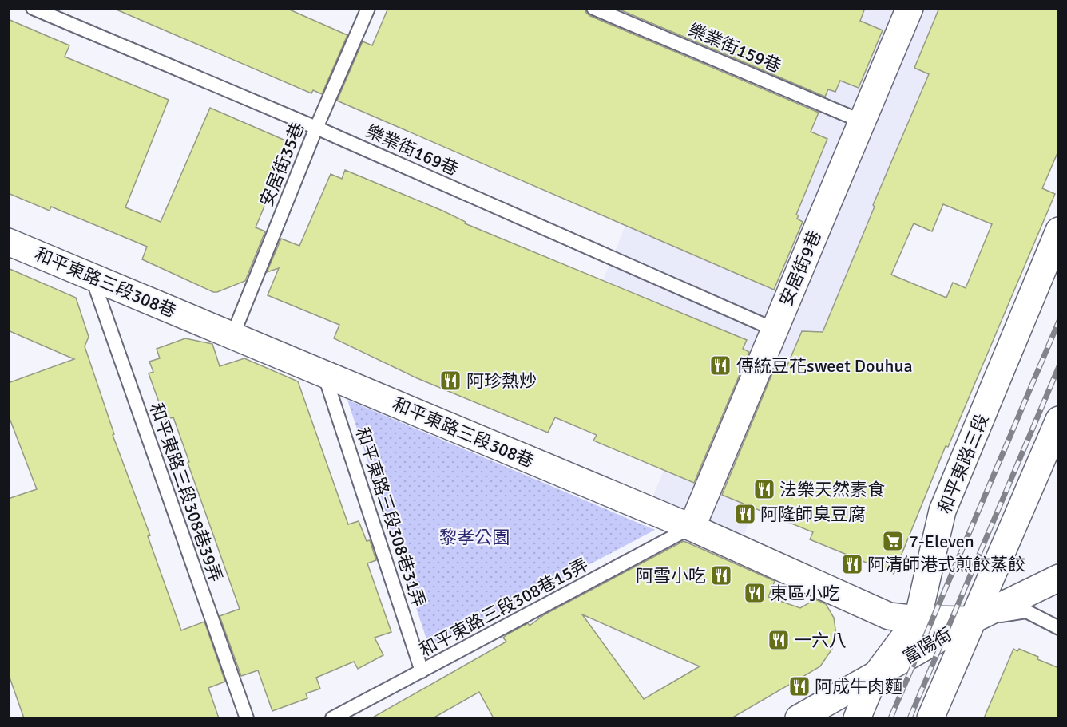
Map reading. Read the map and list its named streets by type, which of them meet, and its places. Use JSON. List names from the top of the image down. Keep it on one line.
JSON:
{"streets":{"street":["安居街9巷","和平東路三段308巷","和平東路三段","富陽街"],"lane":["樂業街159巷","樂業街169巷","安居街35巷","和平東路三段308巷39弄","和平東路三段308巷31弄","和平東路三段308巷15弄"]},"crossings":[["樂業街159巷","安居街9巷"],["樂業街169巷","安居街35巷"],["樂業街169巷","安居街9巷"],["安居街35巷","和平東路三段308巷"],["安居街9巷","和平東路三段308巷"],["安居街9巷","和平東路三段308巷15弄"],["和平東路三段308巷","和平東路三段"],["和平東路三段308巷","和平東路三段308巷39弄"],["和平東路三段308巷","和平東路三段308巷31弄"],["和平東路三段308巷","和平東路三段308巷15弄"],["和平東路三段308巷","富陽街"],["和平東路三段","富陽街"],["和平東路三段308巷31弄","和平東路三段308巷15弄"]],"parks":["黎孝公園"],"places":{"restaurant":["傳統豆花sweet Douhua","阿珍熱炒","法樂天然素食","阿隆師臭豆腐","阿清師港式煎餃蒸餃","阿雪小吃","東區小吃","一六八","阿成牛肉麵"],"supermarket":["7-Eleven"]}}
